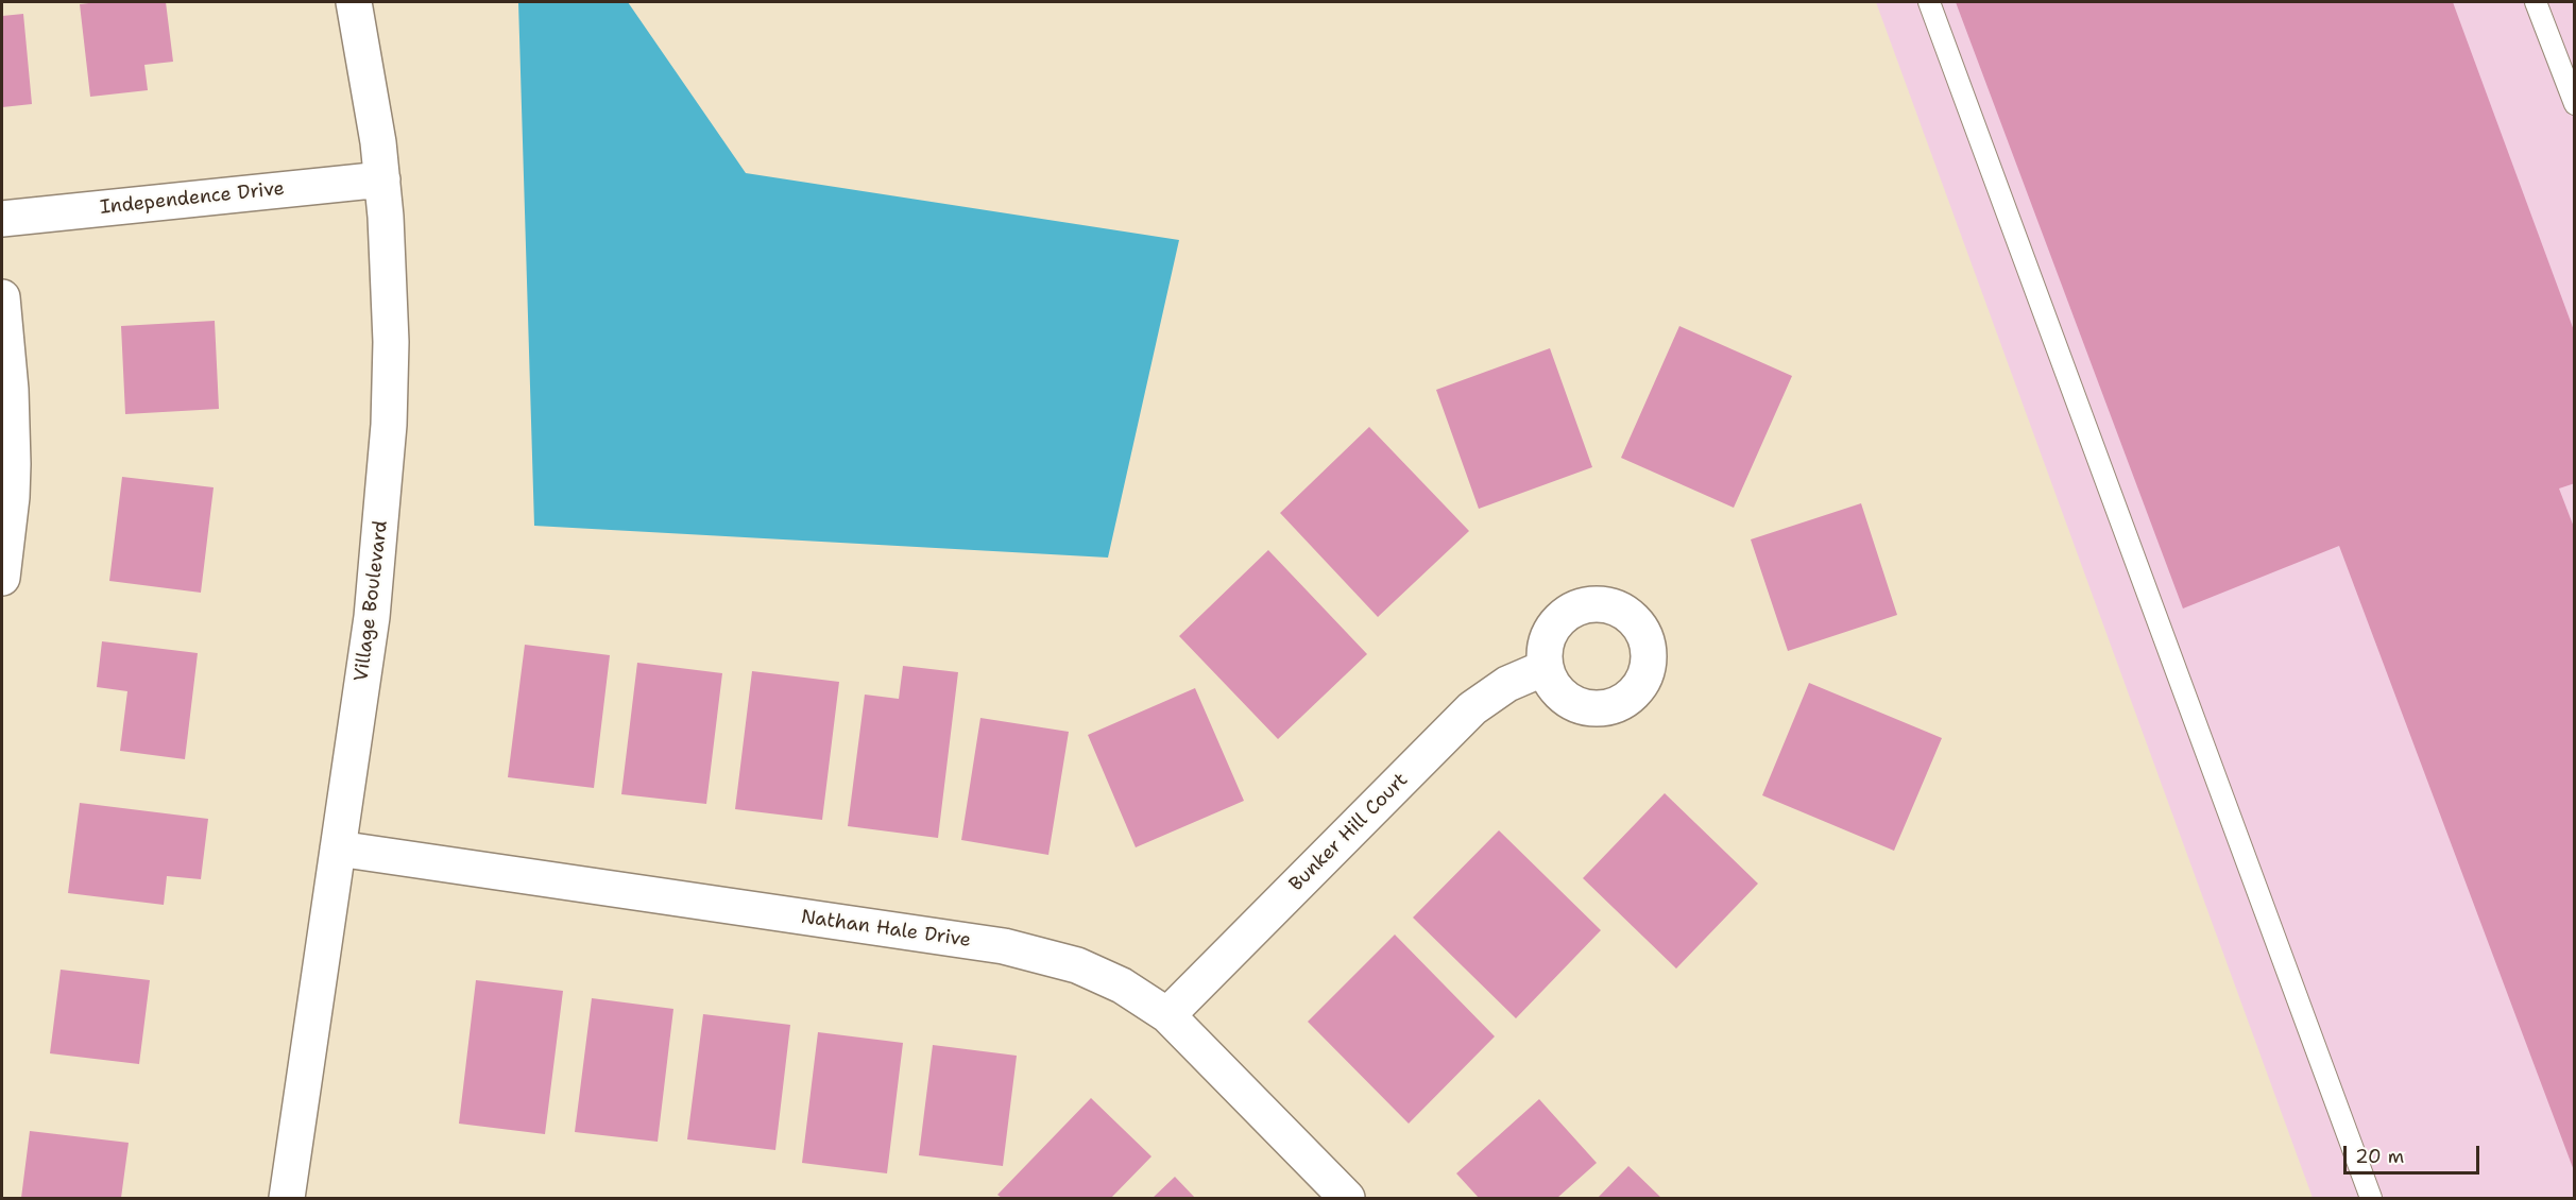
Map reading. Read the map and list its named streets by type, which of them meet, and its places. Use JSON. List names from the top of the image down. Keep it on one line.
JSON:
{"streets":{"street":["Independence Drive","Village Boulevard","Bunker Hill Court","Nathan Hale Drive"]},"crossings":[["Independence Drive","Village Boulevard"],["Village Boulevard","Nathan Hale Drive"],["Bunker Hill Court","Nathan Hale Drive"]],"scale_bar":"20 m"}
